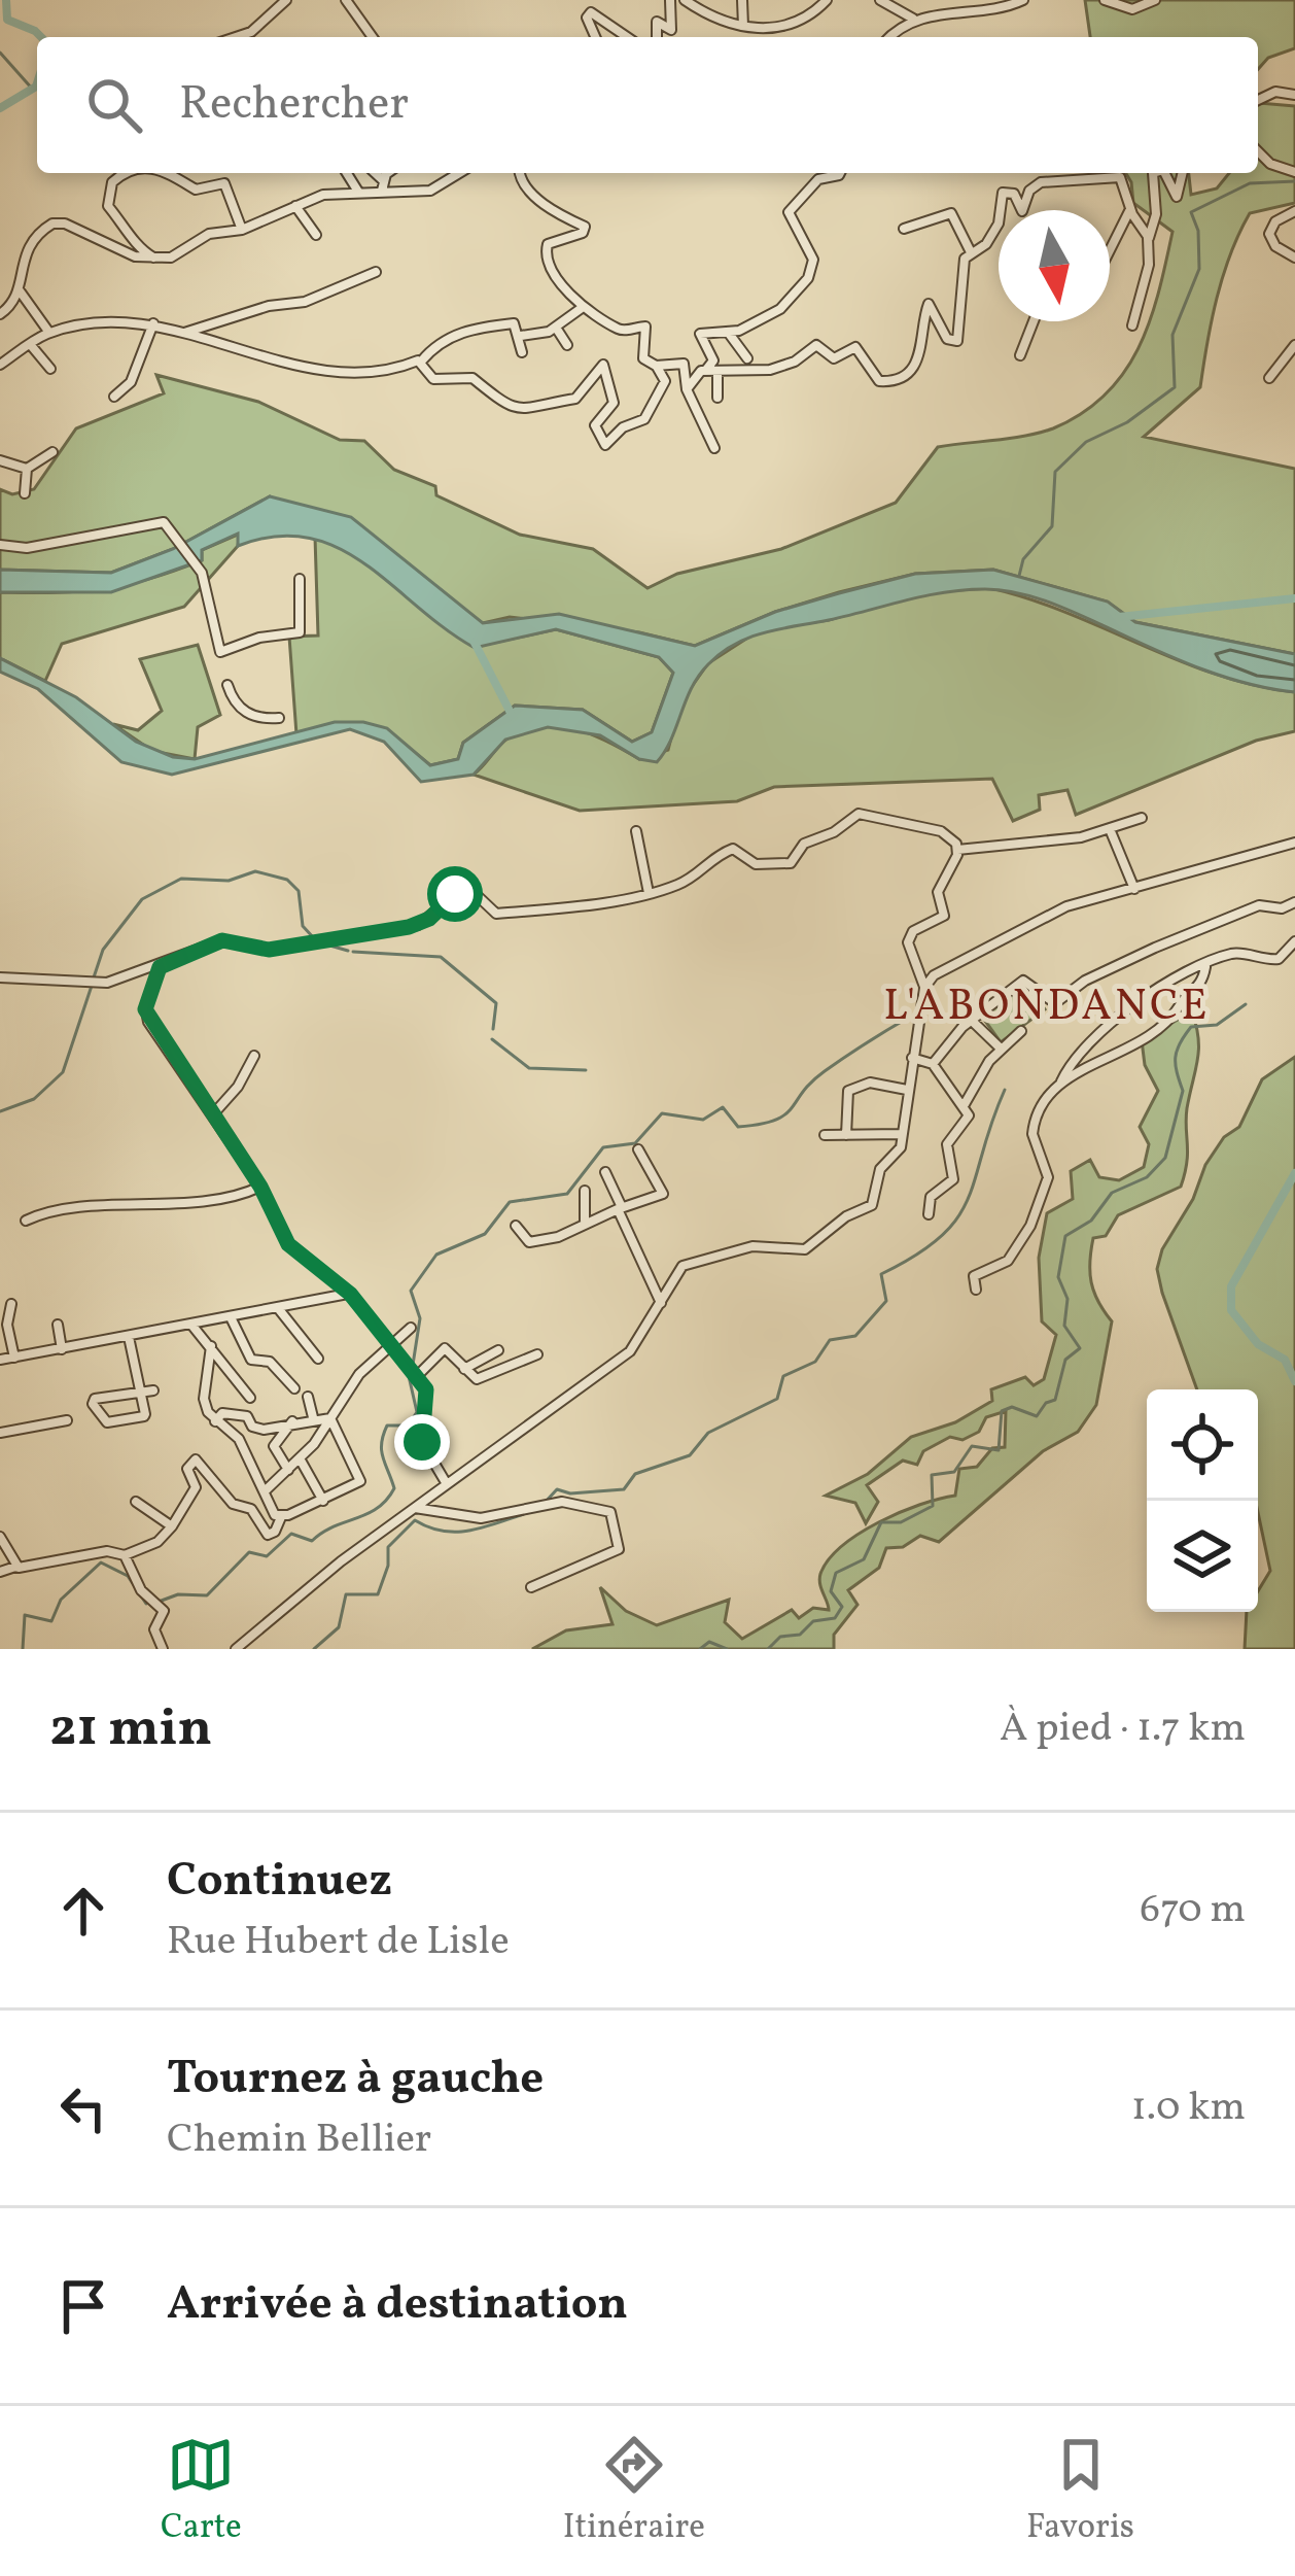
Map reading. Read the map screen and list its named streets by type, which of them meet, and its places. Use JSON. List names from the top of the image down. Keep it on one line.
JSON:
{"districts":["L'ABONDANCE"],"north":"bottom","page":{"search":"Rechercher","heading":["21 min","À pied · 1.7 km"],"list":[["Continuez","Rue Hubert de Lisle","670 m"],["Tournez à gauche","Chemin Bellier","1.0 km"],"Arrivée à destination"],"nav":["Carte","Itinéraire","Favoris"]}}
